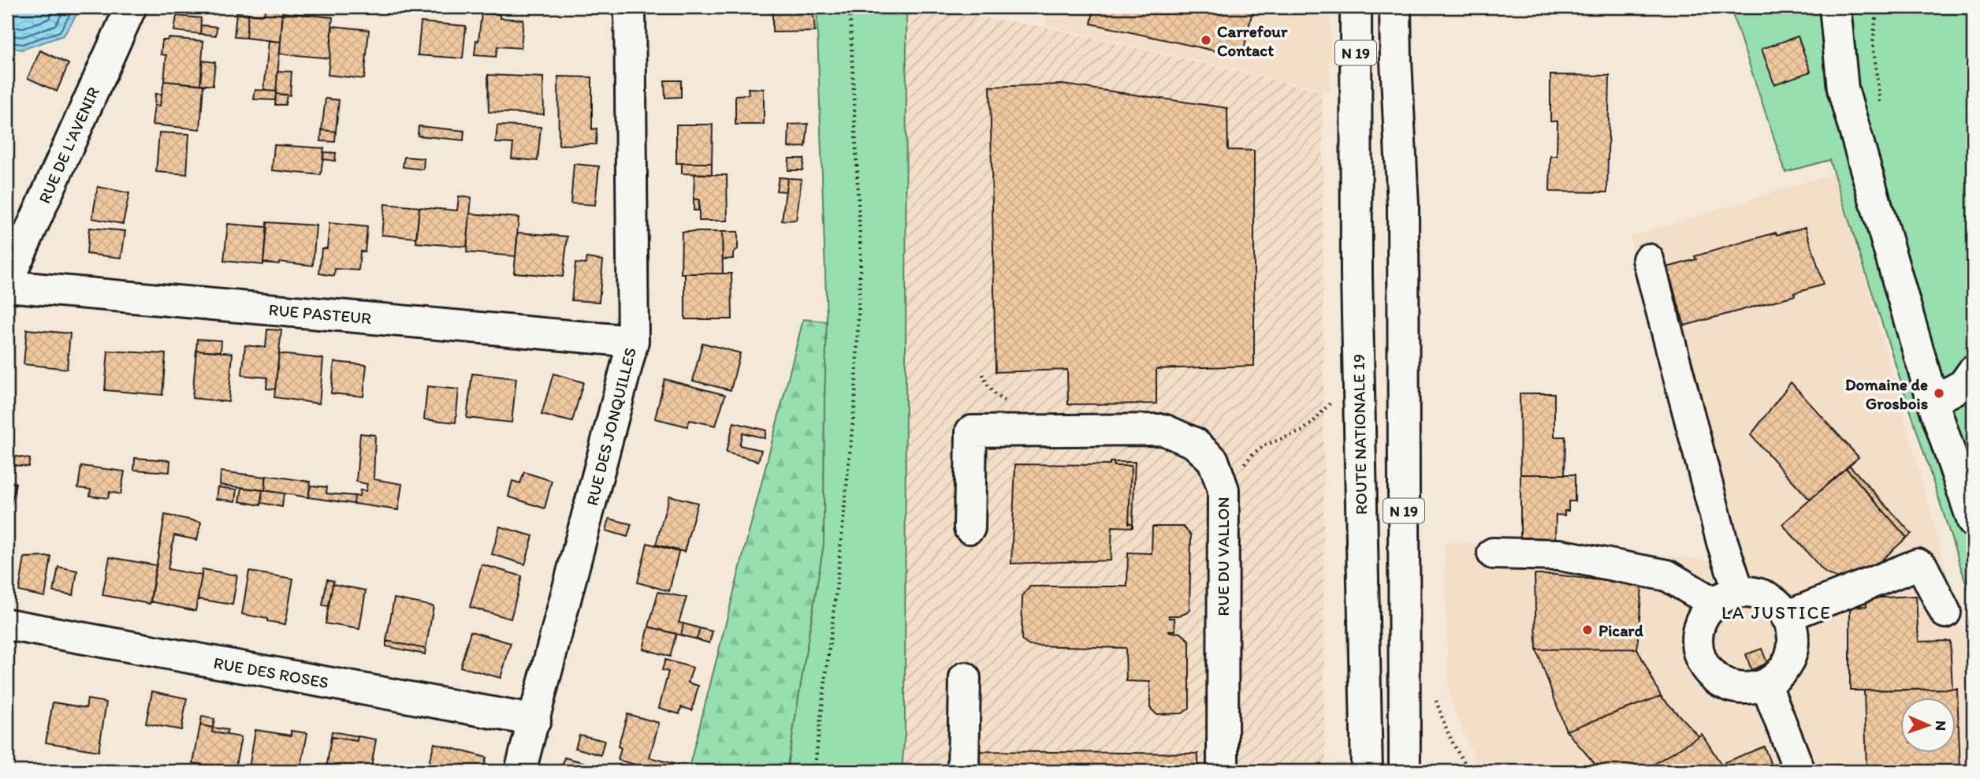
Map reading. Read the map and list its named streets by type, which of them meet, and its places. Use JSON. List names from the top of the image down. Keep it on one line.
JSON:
{"streets":{"street":["N 19","RUE DE L'AVENIR","RUE PASTEUR","RUE DES JONQUILLES","ROUTE NATIONALE 19","RUE DU VALLON","RUE DES ROSES"]},"crossings":[["RUE DE L'AVENIR","RUE PASTEUR"],["RUE PASTEUR","RUE DES JONQUILLES"],["RUE DES JONQUILLES","RUE DES ROSES"]],"districts":["LA JUSTICE"],"places":["Carrefour Contact","Domaine de Grosbois","Picard"],"north":"right"}
